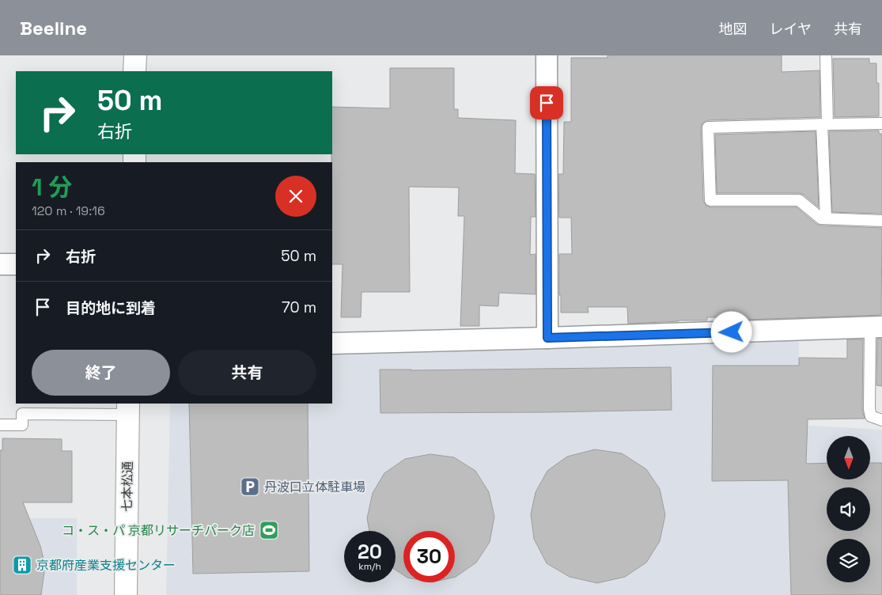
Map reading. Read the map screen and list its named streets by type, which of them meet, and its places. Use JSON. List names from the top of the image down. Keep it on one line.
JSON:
{"streets":{"street":["七本松通"]},"places":{"parking":["丹波口立体駐車場"],"sports":["コ・ス・パ 京都リサーチパーク店"],"building":["京都府産業支援センター"]},"north":"bottom","page":{"header":"Beeline","nav":["地図","レイヤ","共有"],"turn":["50 m","右折"],"heading":["1 分","120 m · 19:16"],"list":[{"name":"右折","value":"50 m"},{"name":"目的地に到着","value":"70 m"}],"buttons":["終了","共有"],"speed":"20 km/h","limit":"30"}}
